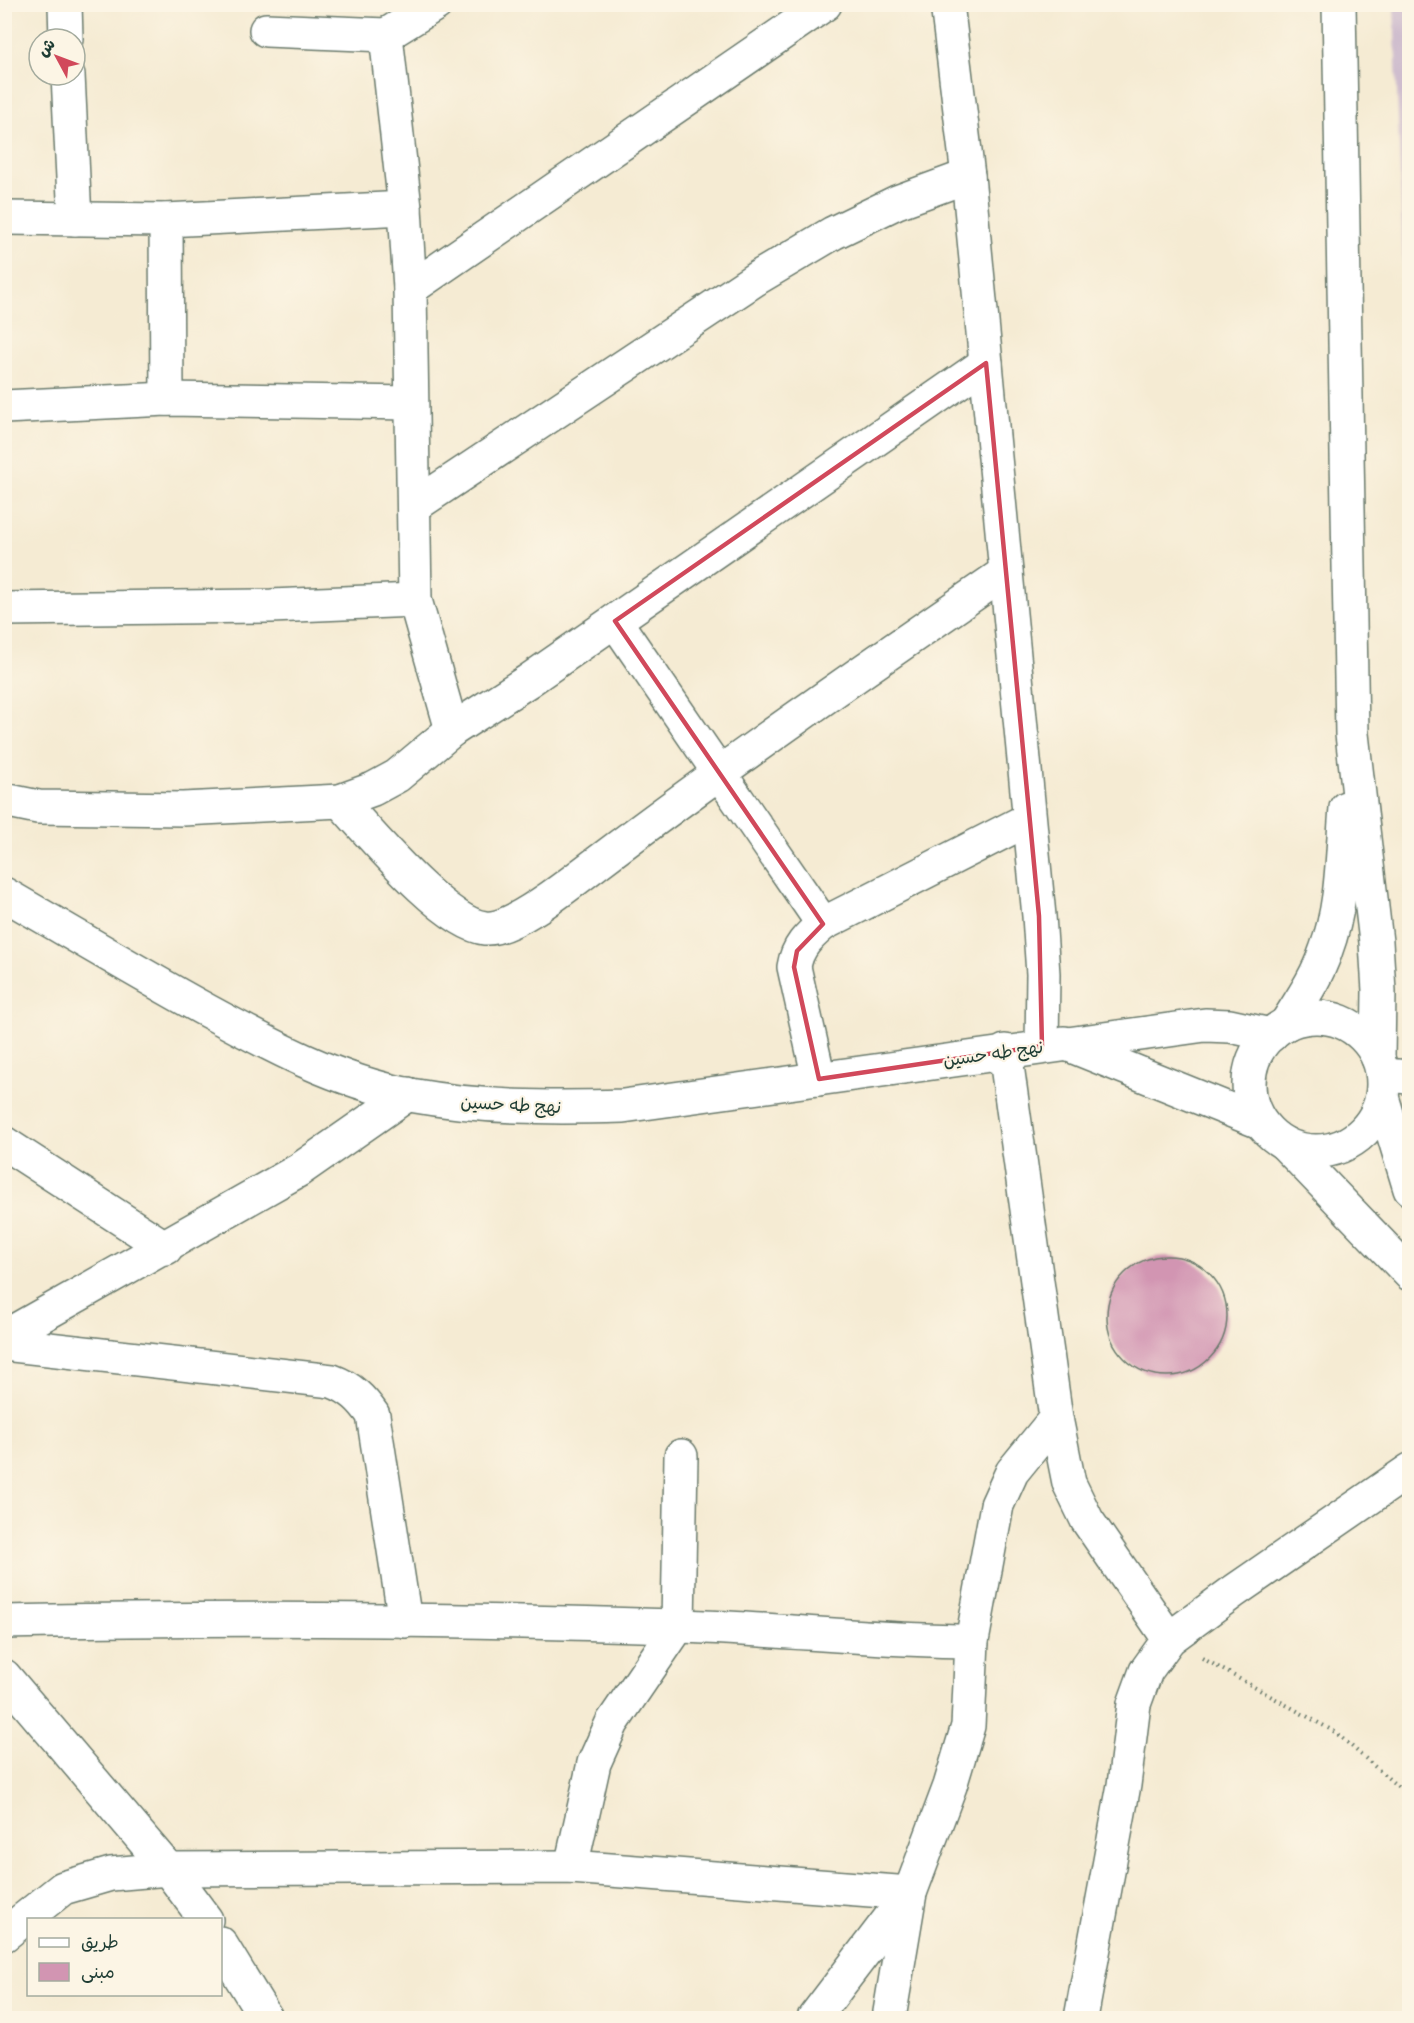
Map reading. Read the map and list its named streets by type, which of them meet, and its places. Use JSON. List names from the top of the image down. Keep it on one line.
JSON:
{"streets":{"street":["نهج طه حسين"]},"legend":["طريق","مبنى"],"north":"top left"}
